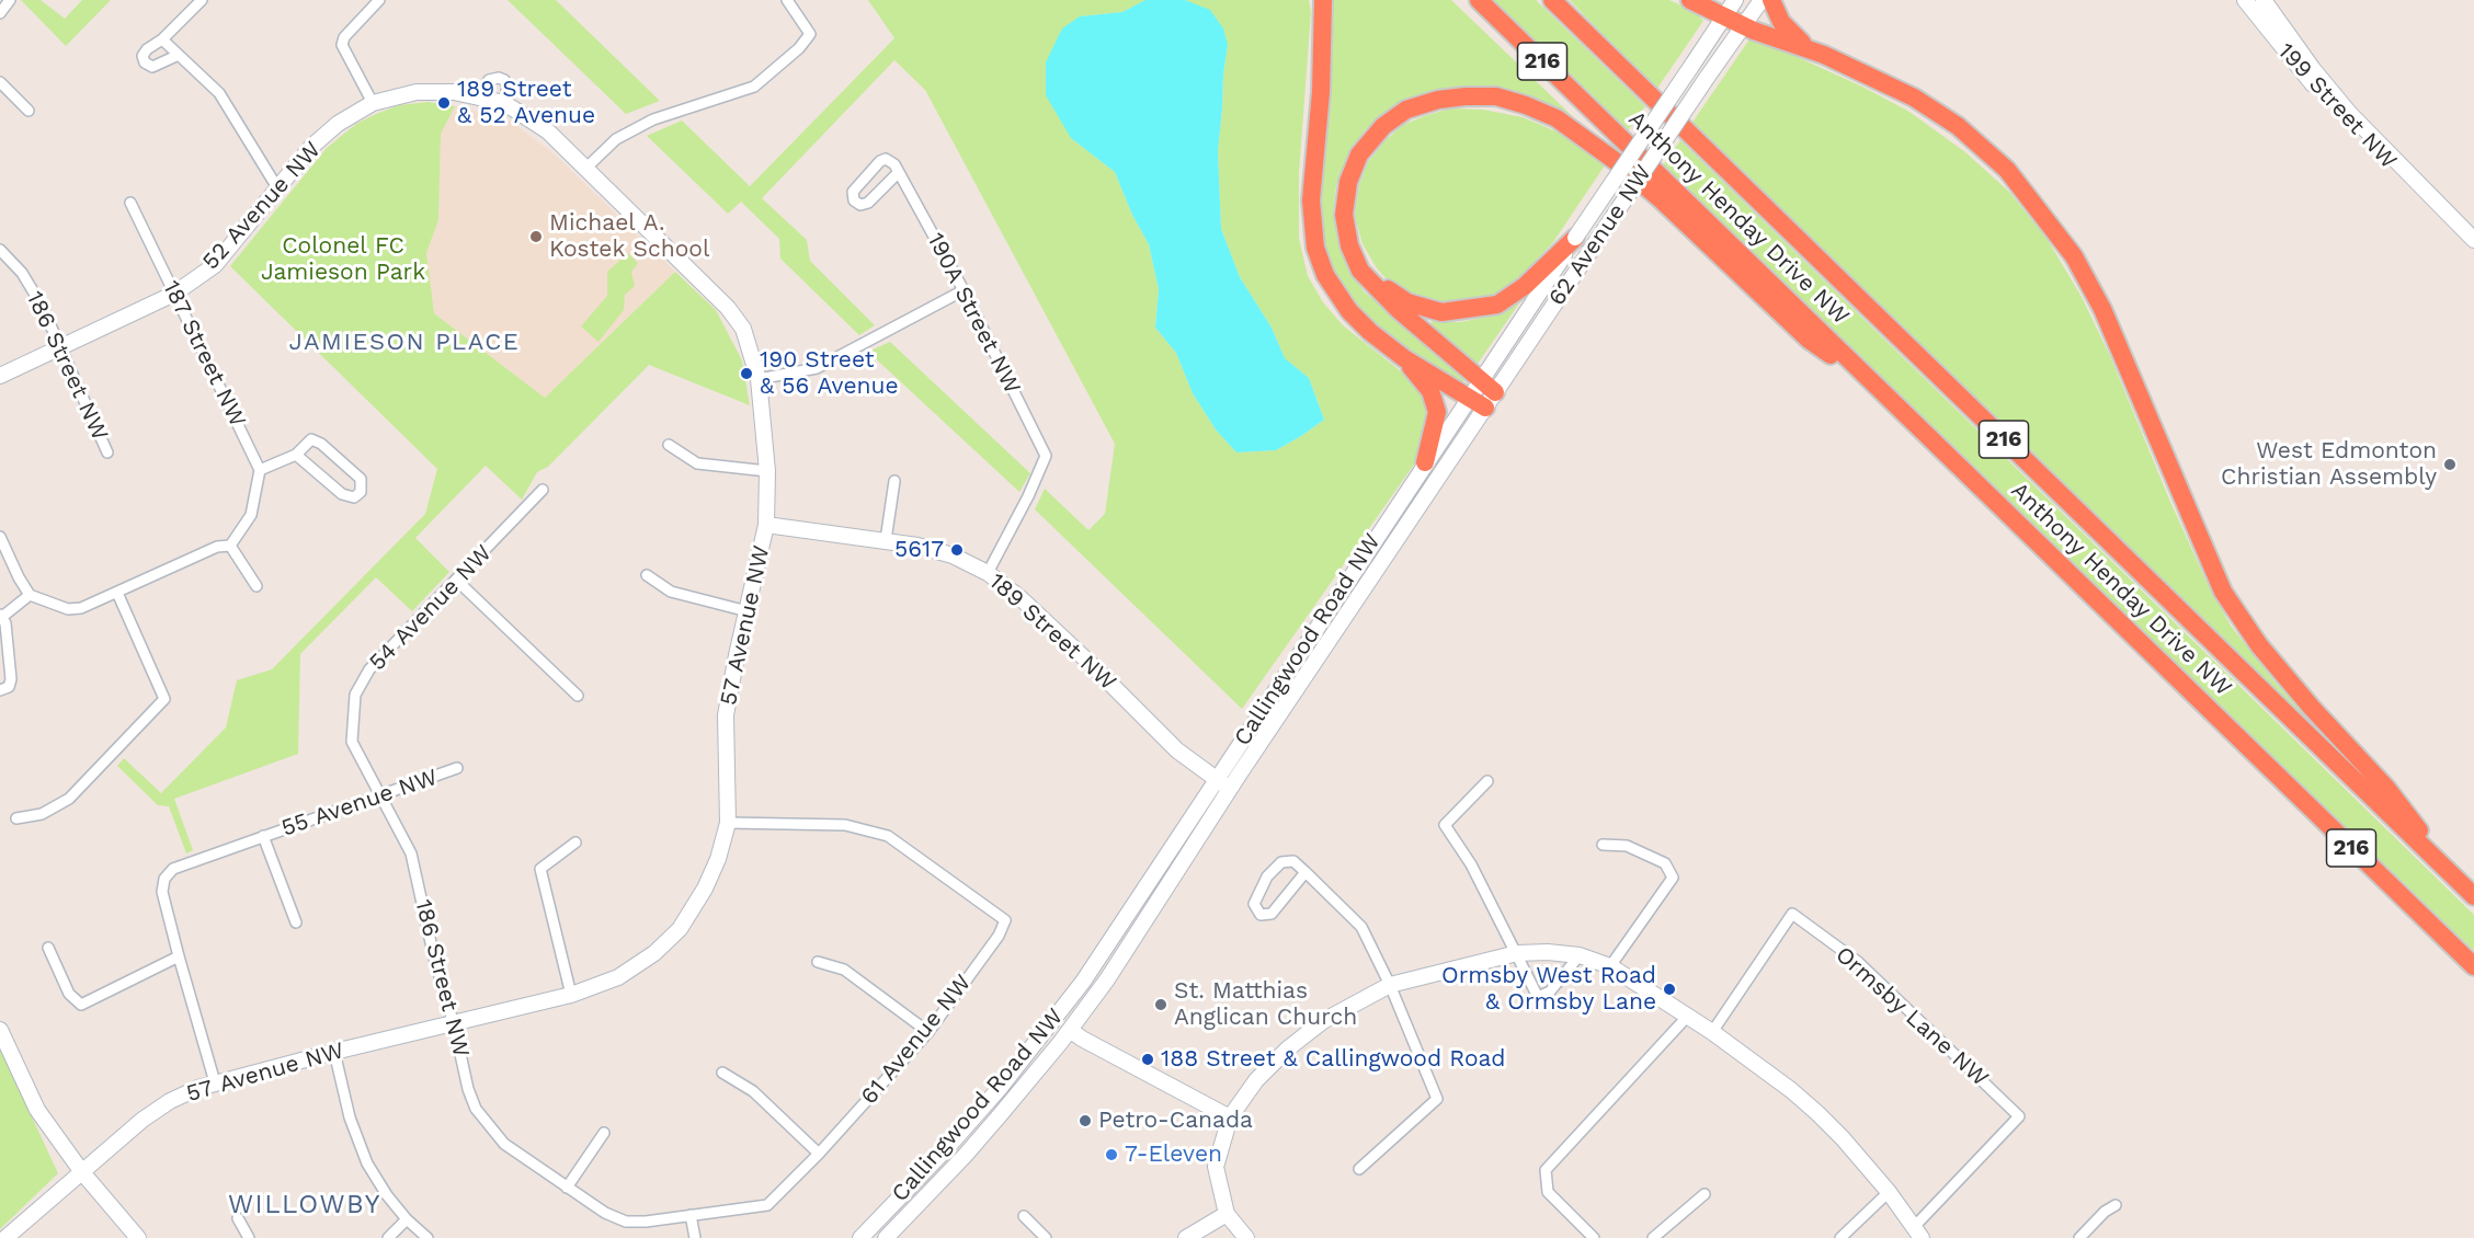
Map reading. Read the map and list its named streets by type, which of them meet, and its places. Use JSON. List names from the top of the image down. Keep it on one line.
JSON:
{"streets":{"highway":["216","Anthony Henday Drive NW"],"street":["199 Street NW","52 Avenue NW","62 Avenue NW","190A Street NW","187 Street NW","186 Street NW","54 Avenue NW","57 Avenue NW","189 Street NW","Callingwood Road NW","55 Avenue NW","Ormsby Lane NW","61 Avenue NW"]},"crossings":[["52 Avenue NW","187 Street NW"],["52 Avenue NW","186 Street NW"],["52 Avenue NW","57 Avenue NW"],["62 Avenue NW","Callingwood Road NW"],["190A Street NW","189 Street NW"],["186 Street NW","54 Avenue NW"],["186 Street NW","57 Avenue NW"],["186 Street NW","55 Avenue NW"],["186 Street NW","61 Avenue NW"],["57 Avenue NW","189 Street NW"],["57 Avenue NW","61 Avenue NW"],["189 Street NW","Callingwood Road NW"]],"districts":["JAMIESON PLACE","WILLOWBY"],"parks":["Colonel FC Jamieson Park"],"places":["189 Street & 52 Avenue","Michael A. Kostek School","190 Street & 56 Avenue","West Edmonton Christian Assembly","5617","Ormsby West Road & Ormsby Lane","St. Matthias Anglican Church","188 Street & Callingwood Road","Petro-Canada","7-Eleven"]}
